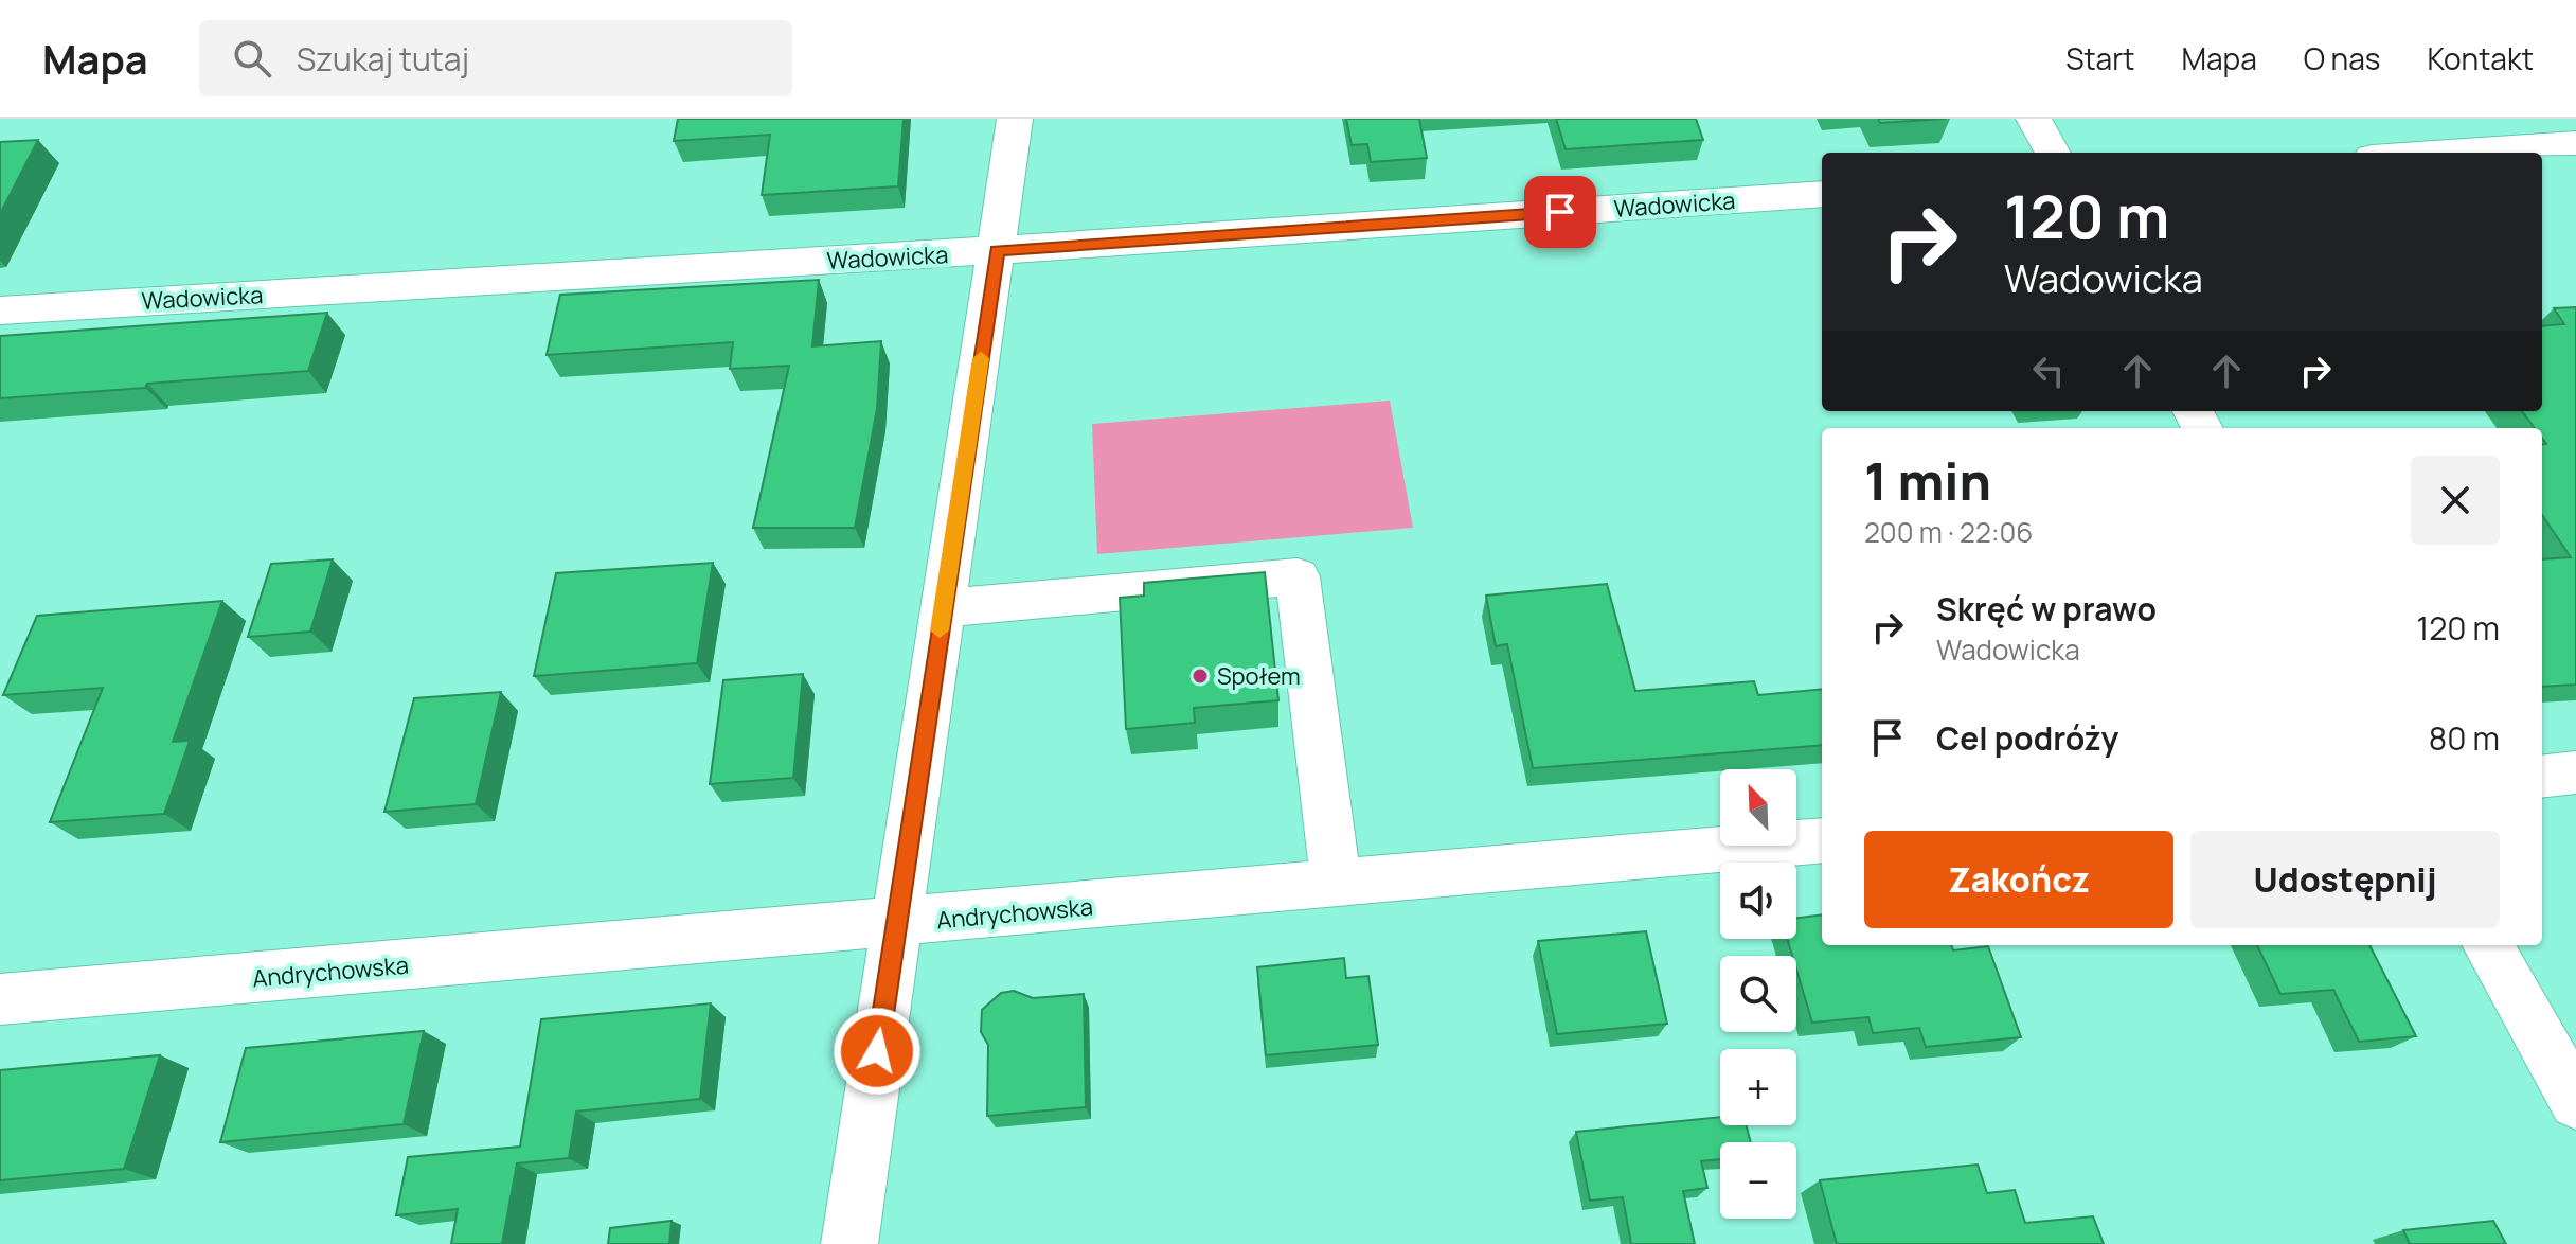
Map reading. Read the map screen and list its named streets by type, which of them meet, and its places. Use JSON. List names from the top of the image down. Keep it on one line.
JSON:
{"streets":{"street":["Wadowicka","Andrychowska"]},"places":["Społem"],"north":"top left","page":{"header":"Mapa","search":"Szukaj tutaj","nav":["Start","Mapa","O nas","Kontakt"],"turn":["120 m","Wadowicka"],"heading":["1 min","200 m · 22:06"],"list":[{"name":"Skręć w prawo","note":"Wadowicka","value":"120 m"},{"name":"Cel podróży","value":"80 m"}],"map_buttons":["+","−"],"buttons":["Zakończ","Udostępnij"]}}
